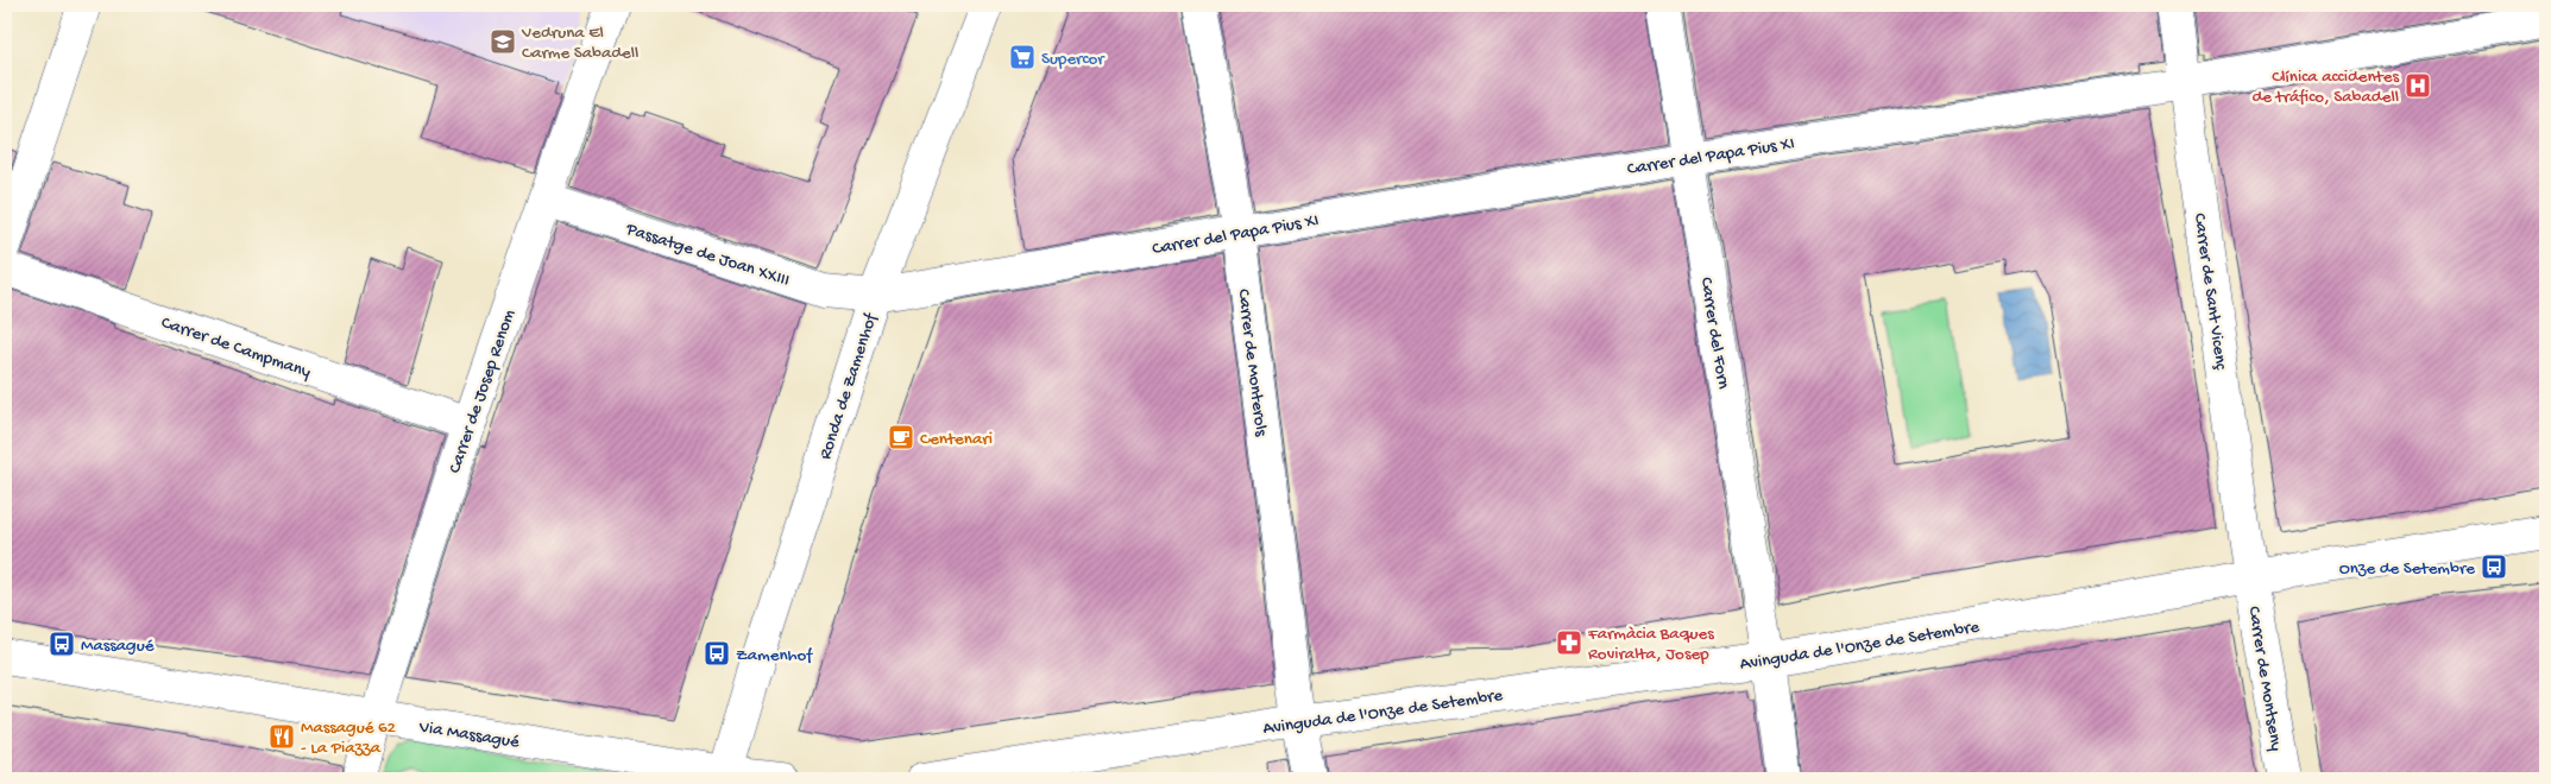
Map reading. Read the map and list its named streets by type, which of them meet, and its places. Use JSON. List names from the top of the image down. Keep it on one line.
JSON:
{"streets":{"street":["Carrer del Papa Pius XI","Passatge de Joan XXIII","Carrer de Sant Vicenç","Carrer del Forn","Carrer de Campmany","Carrer de Monterols","Ronda de Zamenhof","Carrer de Josep Renom","Avinguda de l'Onze de Setembre","Carrer de Montseny","Via Massagué"]},"crossings":[["Carrer del Papa Pius XI","Passatge de Joan XXIII"],["Carrer del Papa Pius XI","Carrer de Sant Vicenç"],["Carrer del Papa Pius XI","Carrer del Forn"],["Carrer del Papa Pius XI","Carrer de Monterols"],["Carrer del Papa Pius XI","Ronda de Zamenhof"],["Passatge de Joan XXIII","Ronda de Zamenhof"],["Passatge de Joan XXIII","Carrer de Josep Renom"],["Carrer de Sant Vicenç","Avinguda de l'Onze de Setembre"],["Carrer de Sant Vicenç","Carrer de Montseny"],["Carrer del Forn","Avinguda de l'Onze de Setembre"],["Carrer de Campmany","Carrer de Josep Renom"],["Carrer de Monterols","Avinguda de l'Onze de Setembre"],["Ronda de Zamenhof","Via Massagué"],["Carrer de Josep Renom","Via Massagué"],["Avinguda de l'Onze de Setembre","Carrer de Montseny"]],"places":{"school or university":["Vedruna El Carme Sabadell"],"supermarket":["Supercor"],"hospital":["Clínica accidentes de tráfico, Sabadell"],"cafe":["Centenari"],"bus stop":["Onze de Setembre","Massagué","Zamenhof"],"pharmacy":["Farmàcia Baques Roviralta, Josep"],"restaurant":["Massagué 62 - La Piazza"]}}
